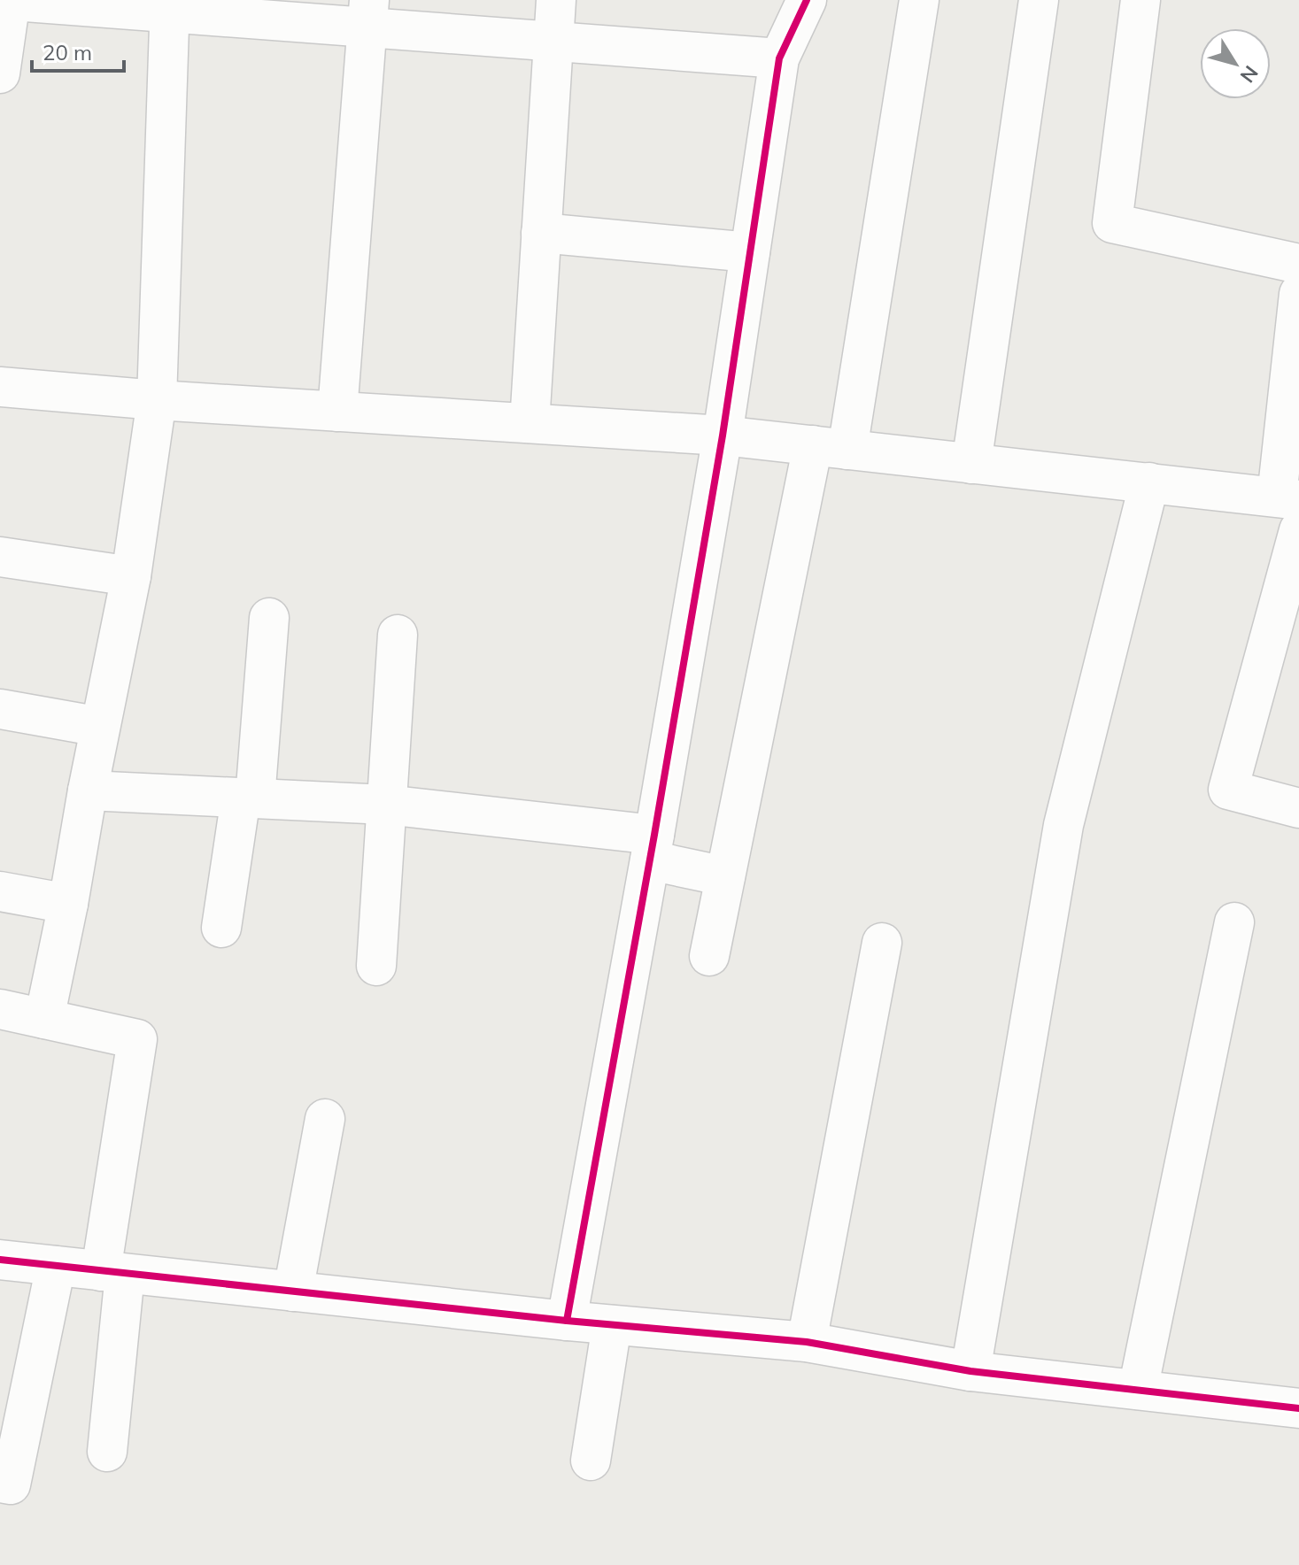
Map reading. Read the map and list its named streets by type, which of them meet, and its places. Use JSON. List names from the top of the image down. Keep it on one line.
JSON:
{"scale_bar":"20 m","north":"bottom right"}
